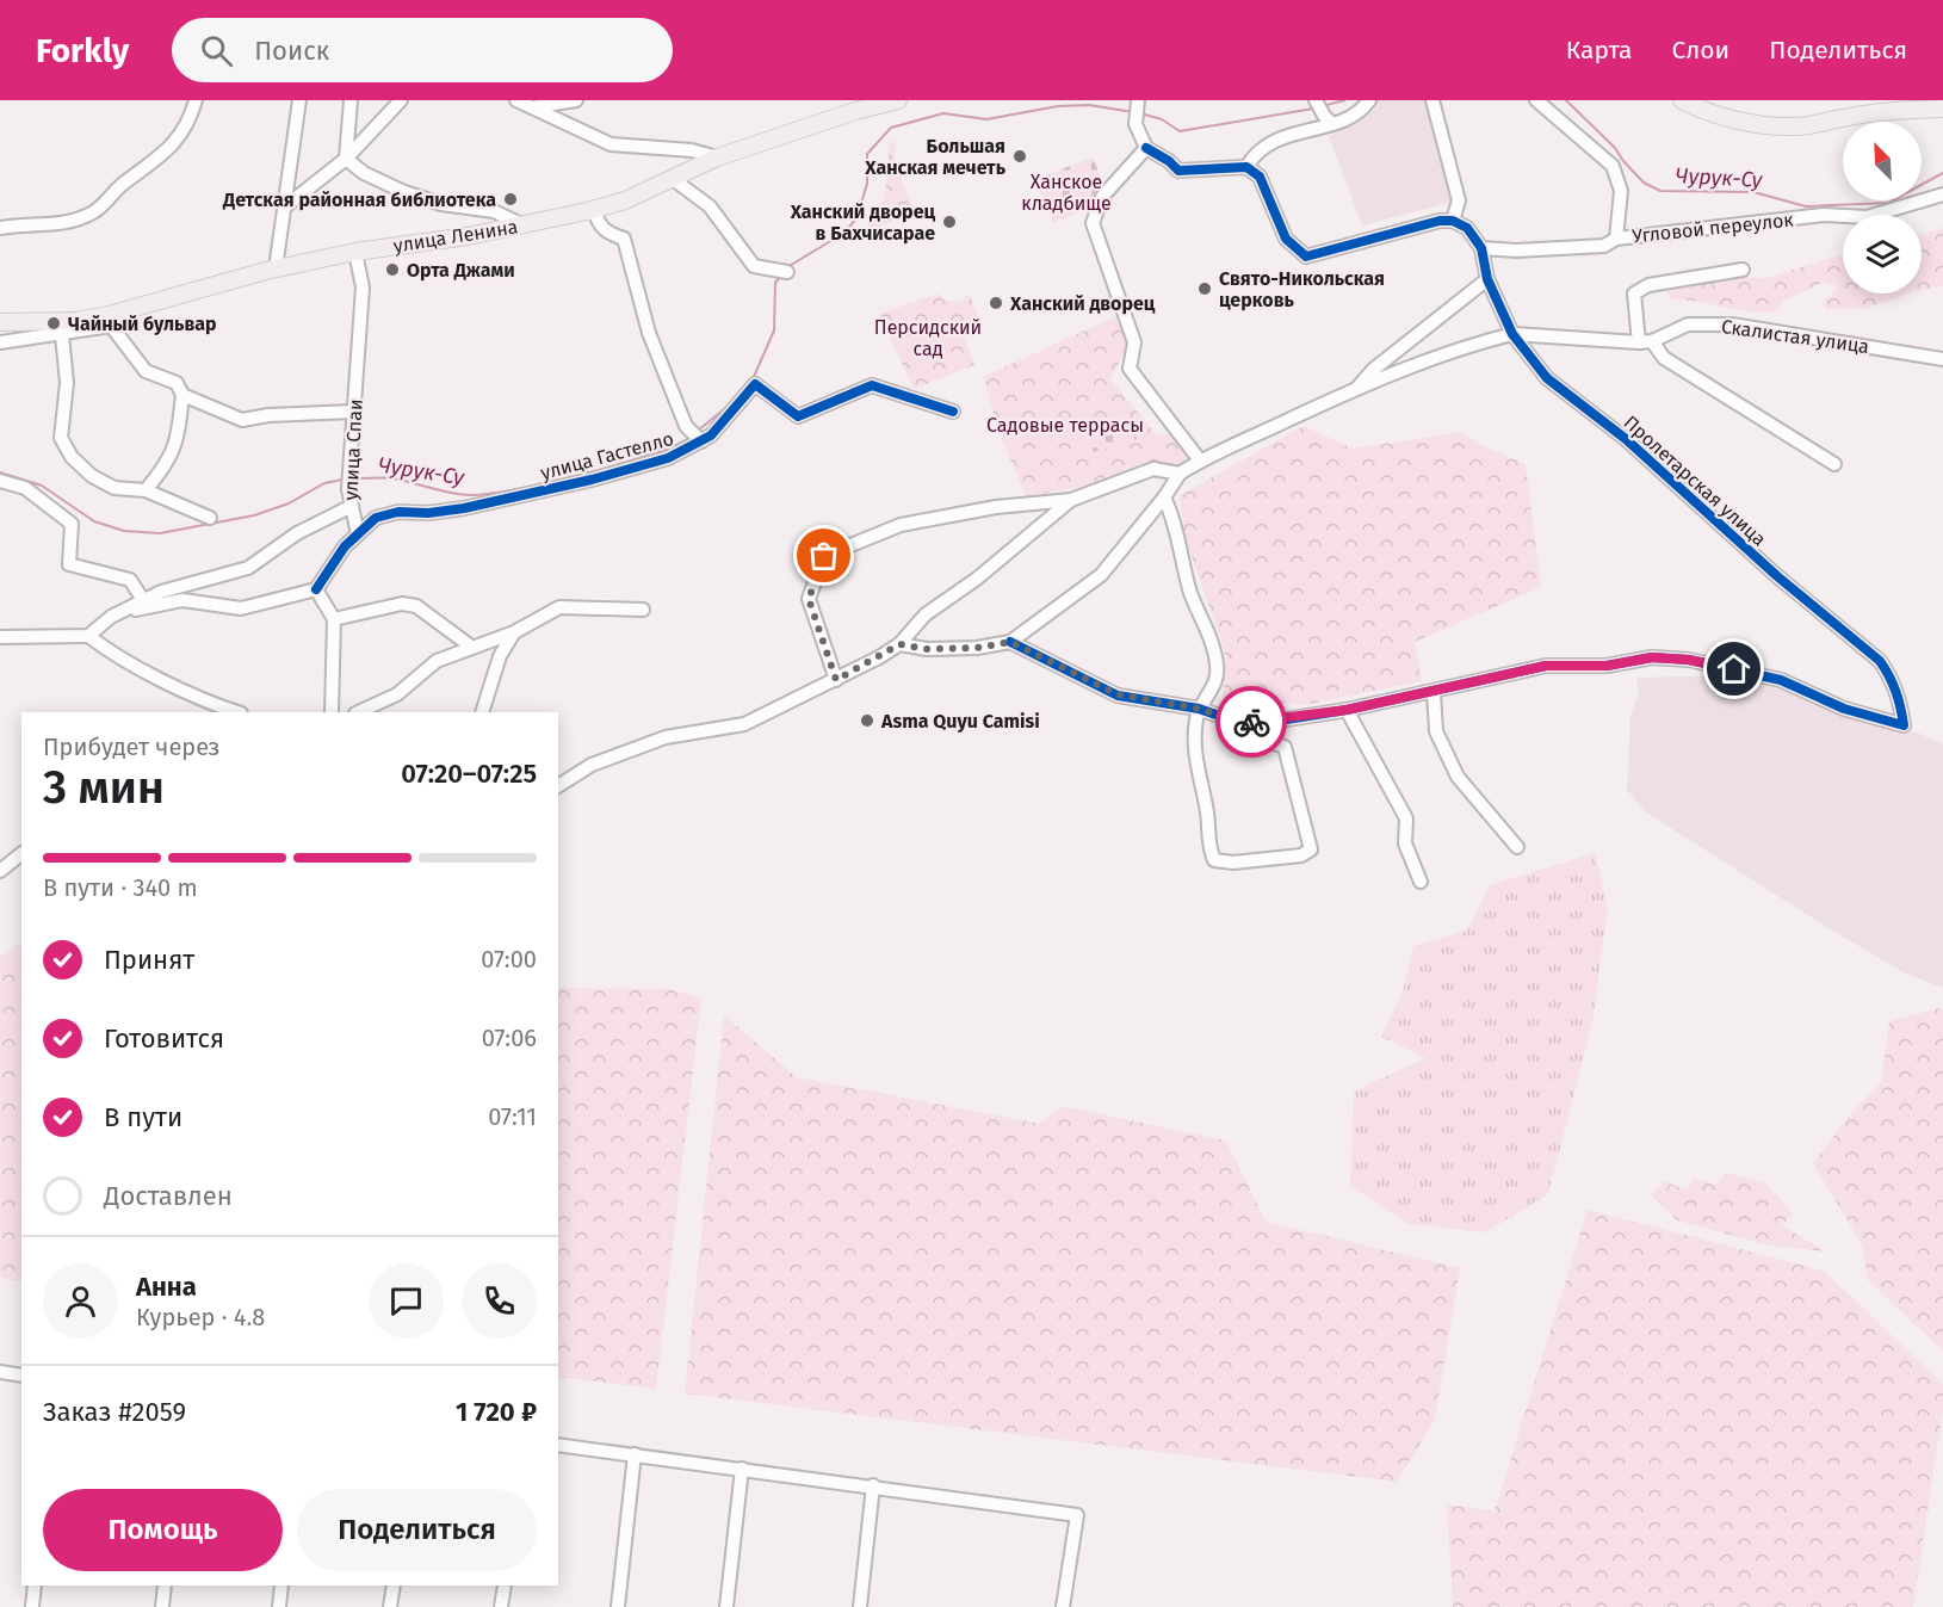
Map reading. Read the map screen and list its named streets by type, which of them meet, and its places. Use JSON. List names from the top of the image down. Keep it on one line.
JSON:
{"streets":{"main road":["улица Ленина"],"street":["Угловой переулок","Скалистая улица","улица Спаи","улица Гастелло","Пролетарская улица"]},"crossings":[["Угловой переулок","Пролетарская улица"],["улица Ленина","улица Спаи"],["Скалистая улица","Пролетарская улица"],["улица Спаи","улица Гастелло"]],"water":["Чурук-Су"],"parks":["Ханское кладбище","Персидский сад","Садовые террасы"],"places":["Большая Ханская мечеть","Детская районная библиотека","Ханский дворец в Бахчисарае","Орта Джами","Свято-Никольская церковь","Ханский дворец","Чайный бульвар","Asma Quyu Camisi"],"north":"top left","page":{"header":"Forkly","search":"Поиск","nav":["Карта","Слои","Поделиться"],"heading":["3 мин","Прибудет через","07:20–07:25"],"panel":["Анна","Курьер · 4.8","Заказ #2059","1 720 ₽"],"bar":"В пути · 340 m","list":[["Принят","07:00"],["Готовится","07:06"],["В пути","07:11"],"Доставлен"],"buttons":["Помощь","Поделиться"]}}
